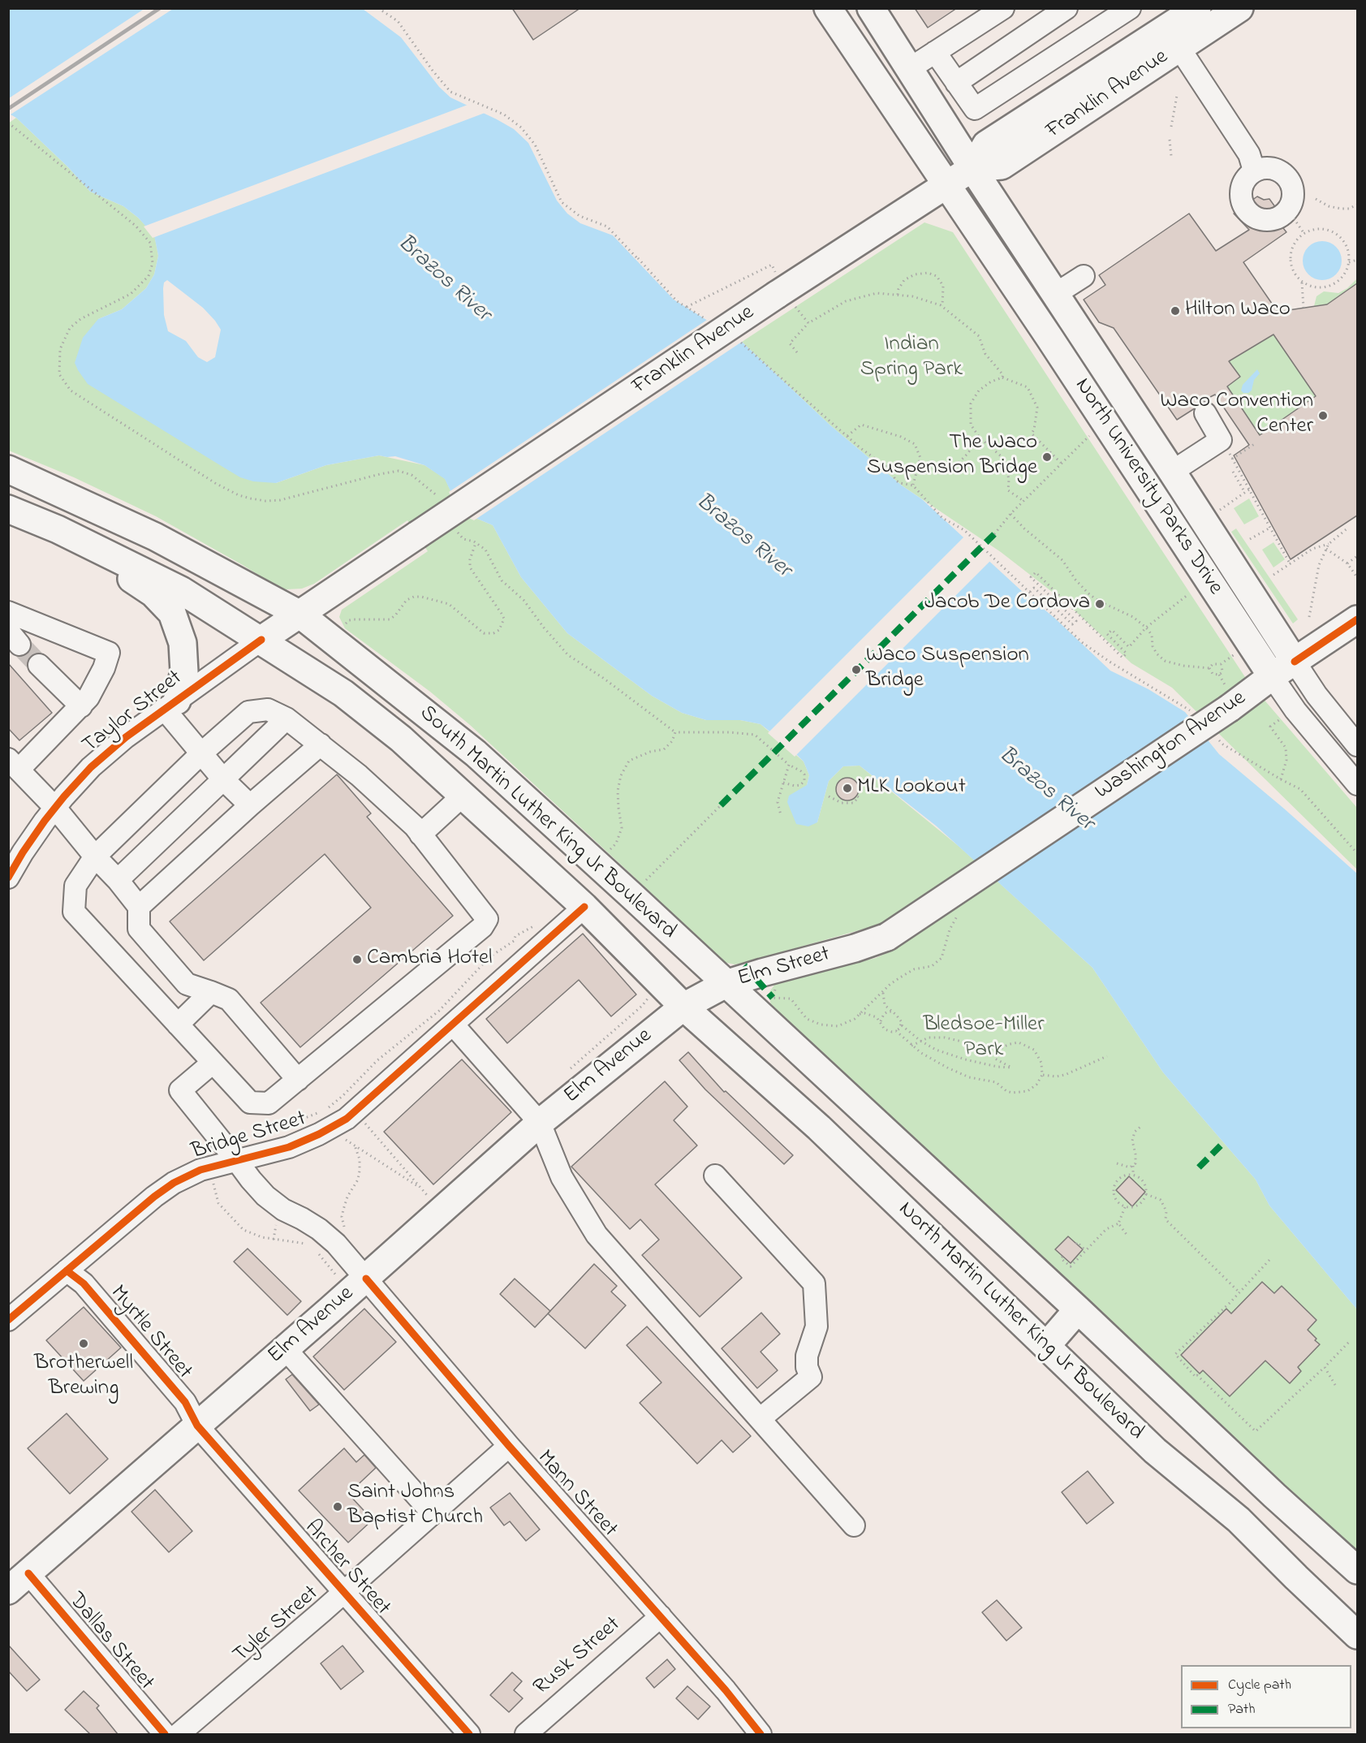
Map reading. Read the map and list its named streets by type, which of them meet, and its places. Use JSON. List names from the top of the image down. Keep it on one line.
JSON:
{"streets":{"main road":["Franklin Avenue","North University Parks Drive","Taylor Street","Washington Avenue","South Martin Luther King Jr Boulevard","Elm Street","Elm Avenue","North Martin Luther King Jr Boulevard"],"street":["Bridge Street","Myrtle Street","Mann Street","Archer Street","Tyler Street","Dallas Street","Rusk Street"]},"crossings":[["Franklin Avenue","North University Parks Drive"],["Franklin Avenue","Taylor Street"],["North University Parks Drive","Washington Avenue"],["Taylor Street","South Martin Luther King Jr Boulevard"],["Washington Avenue","Elm Street"],["South Martin Luther King Jr Boulevard","Elm Street"],["South Martin Luther King Jr Boulevard","Elm Avenue"],["South Martin Luther King Jr Boulevard","Bridge Street"],["South Martin Luther King Jr Boulevard","North Martin Luther King Jr Boulevard"],["Elm Street","Elm Avenue"],["Elm Street","North Martin Luther King Jr Boulevard"],["Elm Avenue","North Martin Luther King Jr Boulevard"],["Elm Avenue","Myrtle Street"],["Elm Avenue","Mann Street"],["Elm Avenue","Archer Street"],["Elm Avenue","Dallas Street"],["Bridge Street","Myrtle Street"],["Bridge Street","Mann Street"],["Myrtle Street","Archer Street"],["Mann Street","Tyler Street"],["Mann Street","Rusk Street"],["Archer Street","Tyler Street"]],"water":["Brazos River"],"parks":["Indian Spring Park","Bledsoe-Miller Park"],"places":["Hilton Waco","Waco Convention Center","The Waco Suspension Bridge","Jacob De Cordova","Waco Suspension Bridge","MLK Lookout","Cambria Hotel","Brotherwell Brewing","Saint Johns Baptist Church"],"legend":["Cycle path","Path"]}
